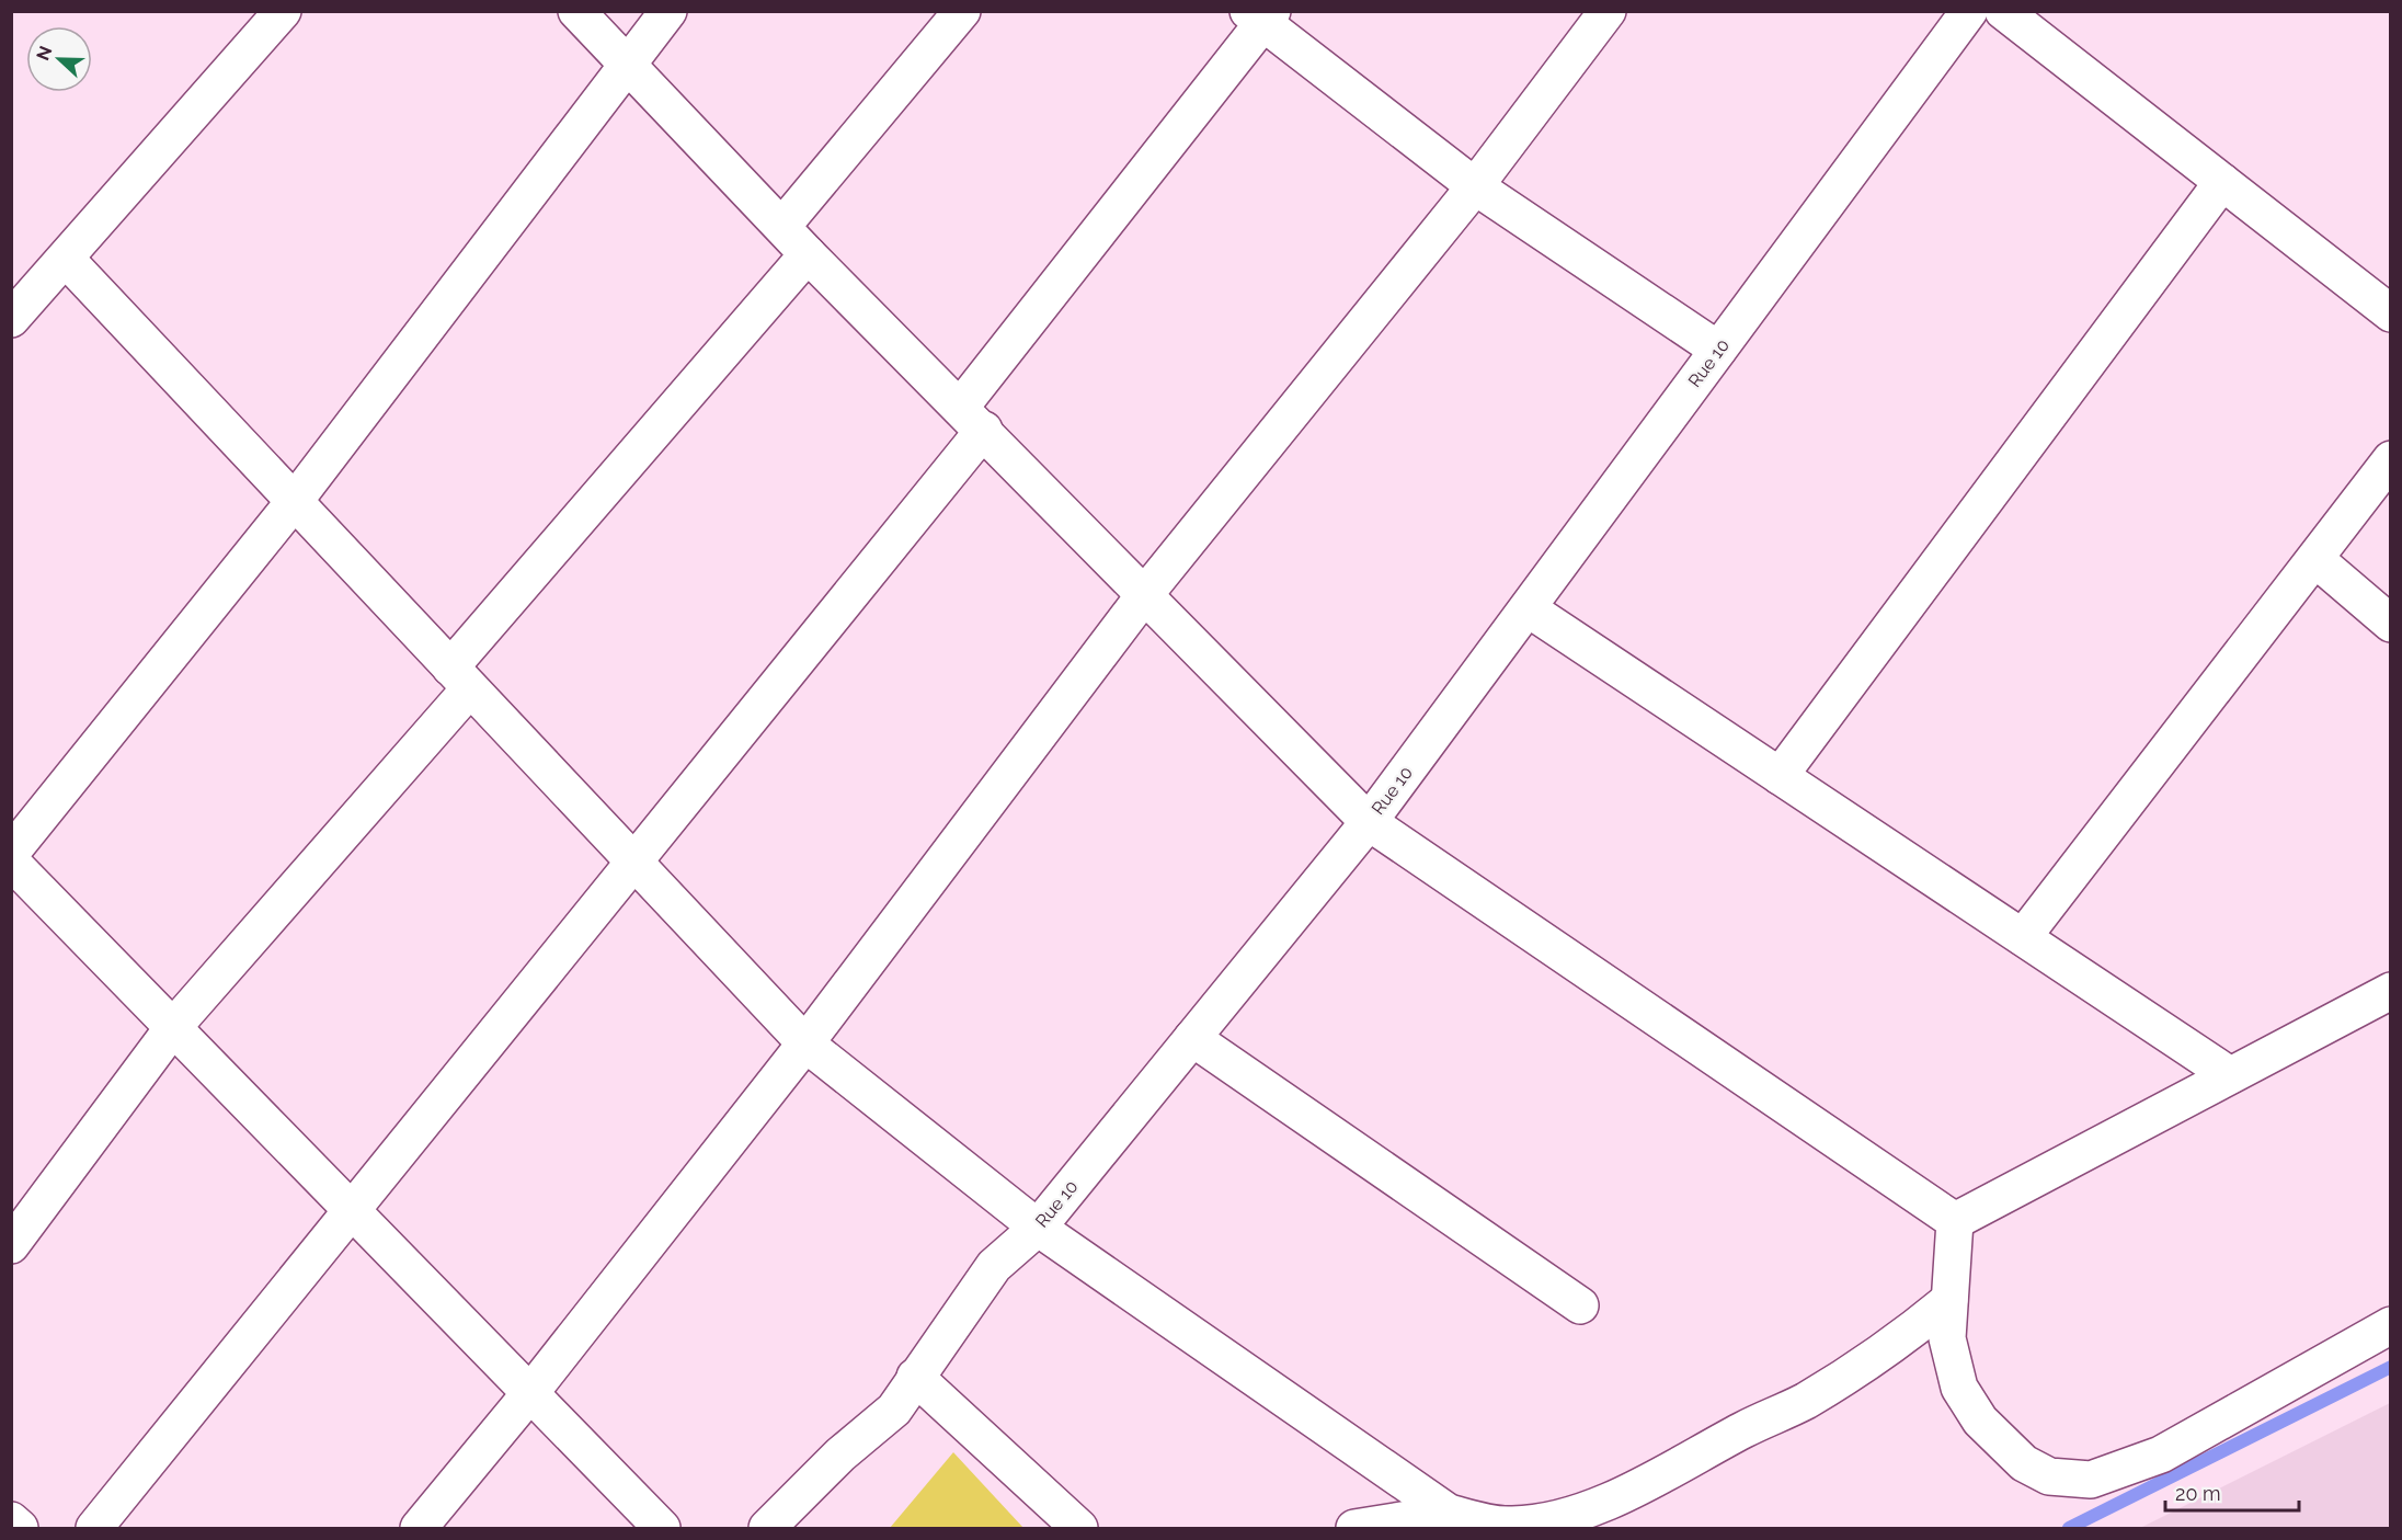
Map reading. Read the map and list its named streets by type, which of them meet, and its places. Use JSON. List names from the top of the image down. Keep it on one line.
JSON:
{"streets":{"street":["Rue 10"]},"scale_bar":"20 m","north":"left"}
